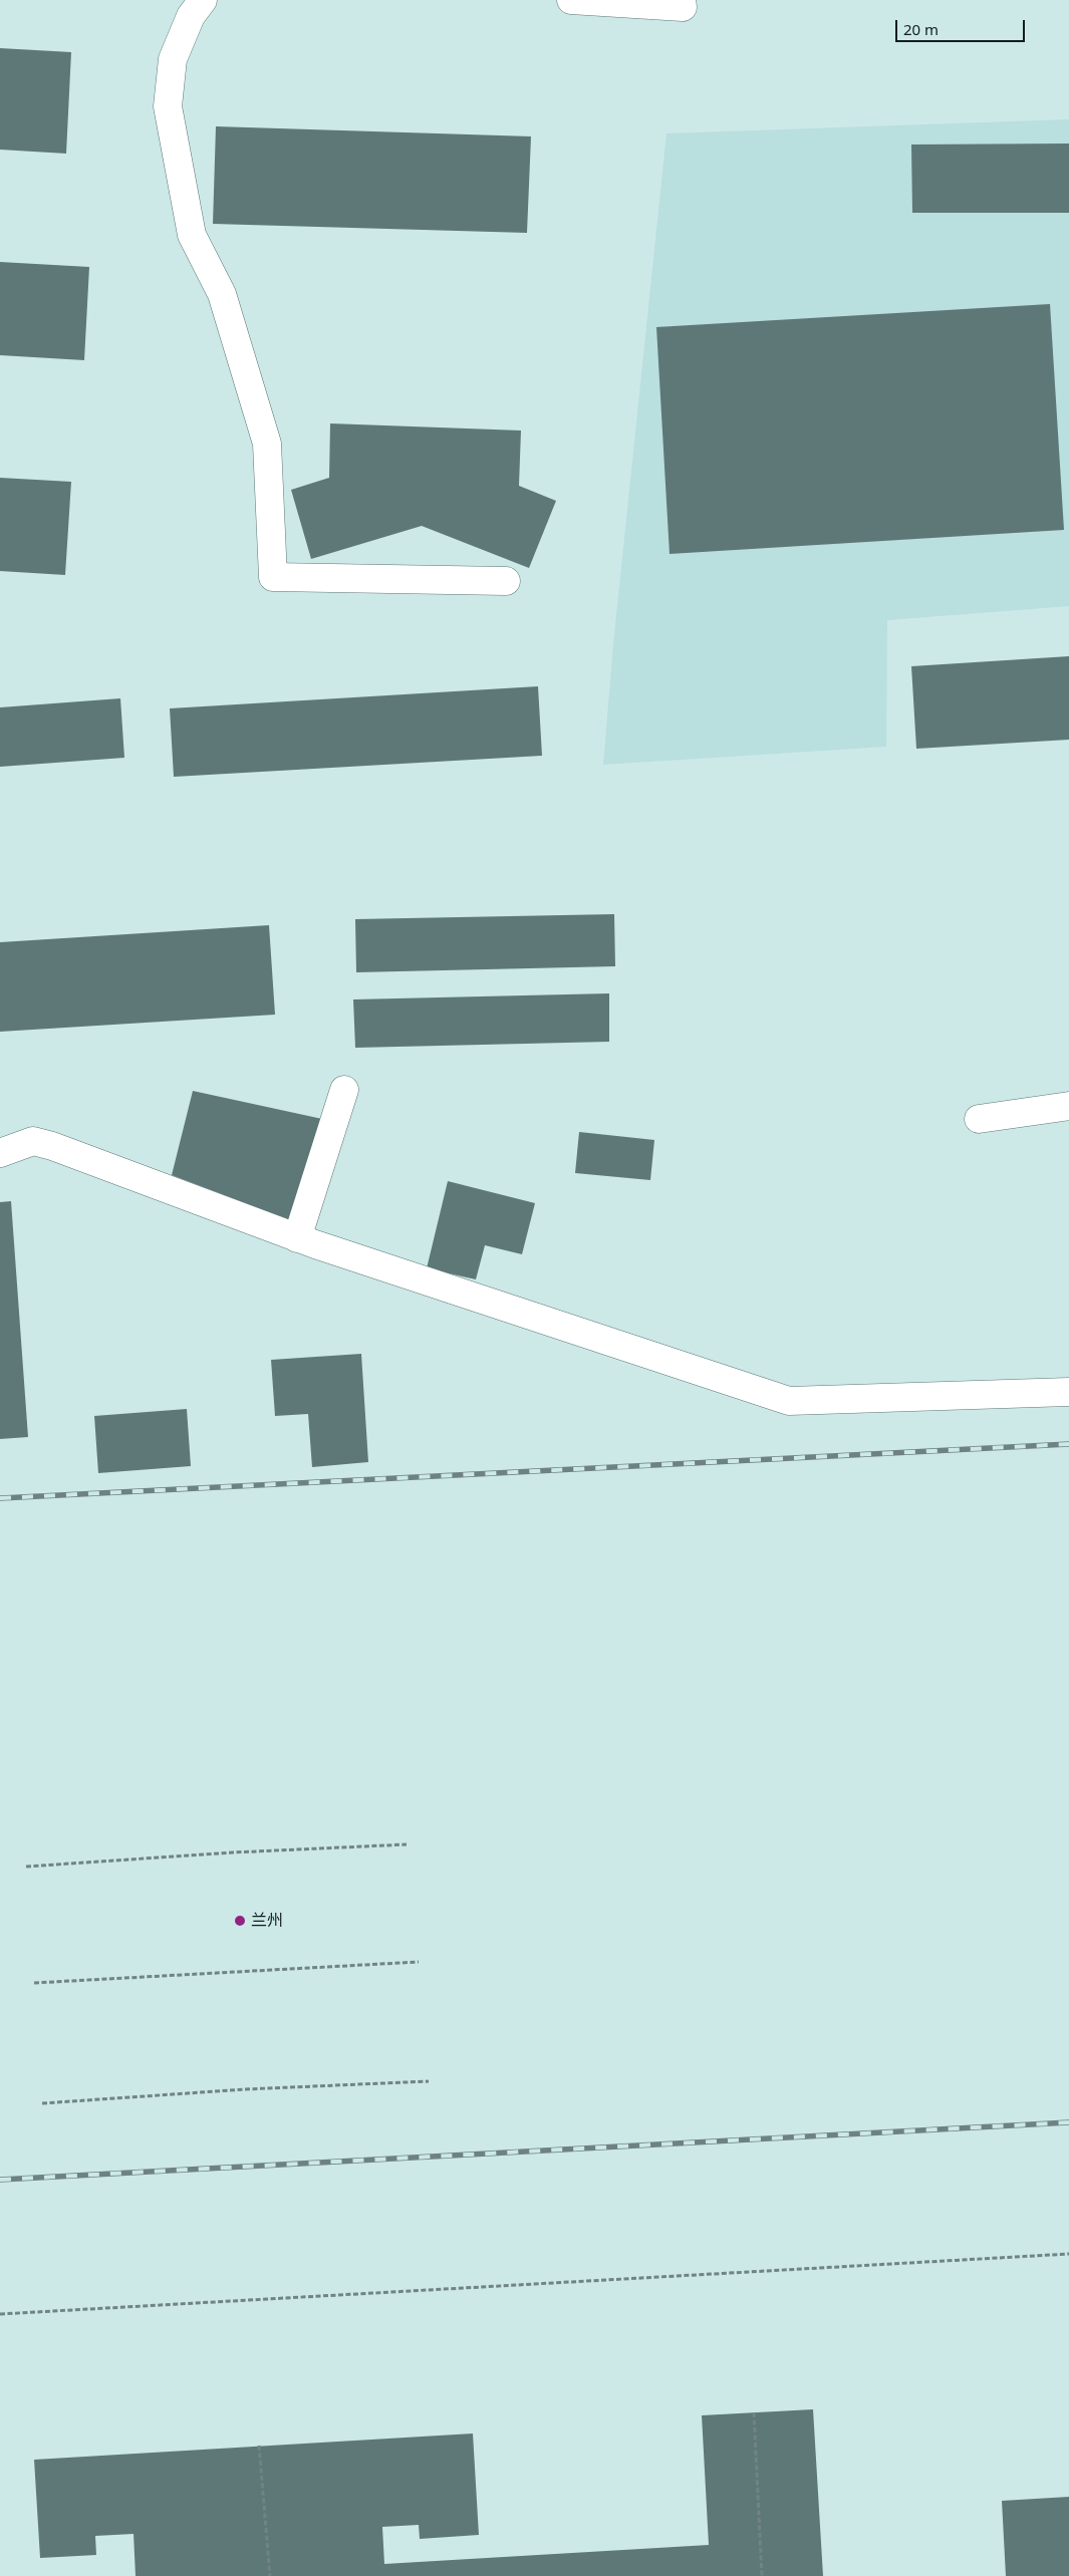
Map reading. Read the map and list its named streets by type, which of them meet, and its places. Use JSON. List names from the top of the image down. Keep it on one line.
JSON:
{"places":["兰州"],"scale_bar":"20 m"}
